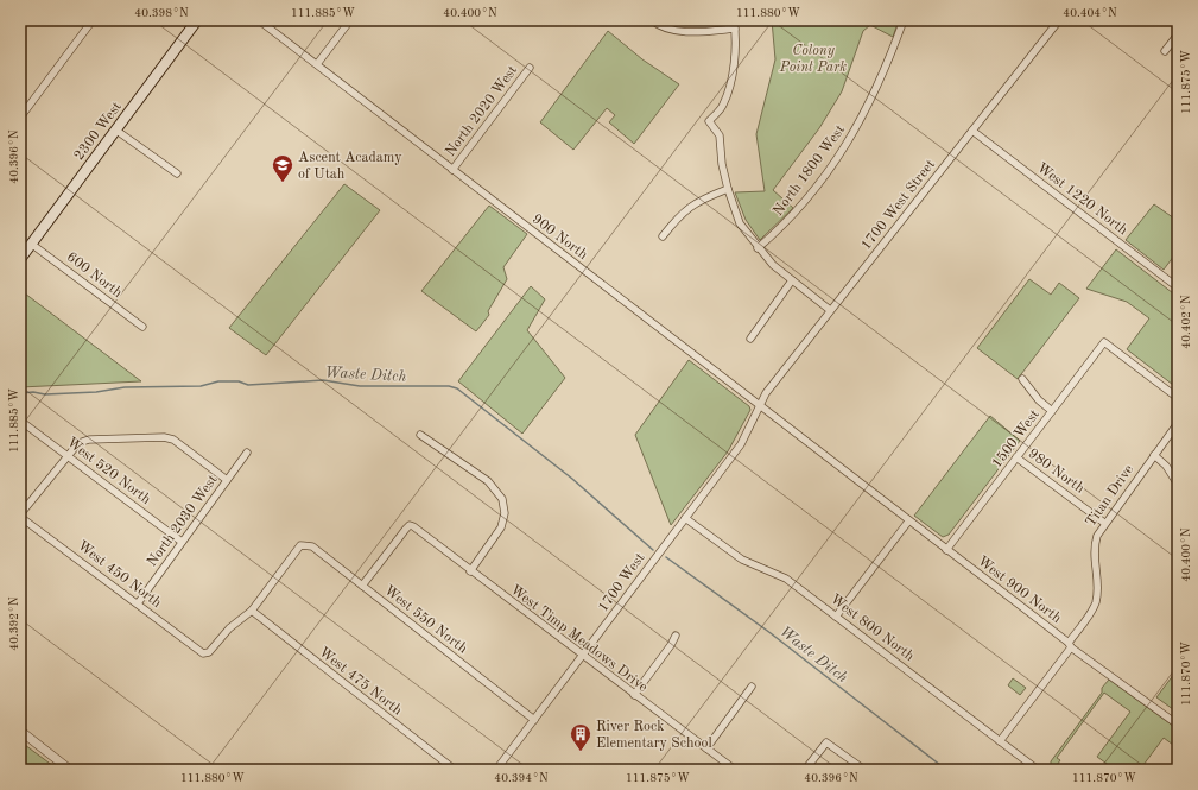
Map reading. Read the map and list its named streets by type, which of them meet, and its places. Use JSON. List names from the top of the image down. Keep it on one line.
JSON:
{"streets":{"main road":["2300 West"],"street":["North 2020 West","North 1800 West","West 1220 North","1700 West Street","900 North","600 North","1500 West","West 520 North","980 North","Titan Drive","North 2030 West","West 450 North","1700 West","West 900 North","West 550 North","West 800 North","West Timp Meadows Drive","West 475 North"]},"crossings":[["North 2020 West","900 North"],["2300 West","600 North"],["West 1220 North","1700 West Street"],["1700 West Street","900 North"],["1700 West Street","1700 West"],["900 North","1700 West"],["900 North","West 900 North"],["1500 West","980 North"],["1500 West","West 900 North"],["West 520 North","North 2030 West"],["980 North","Titan Drive"],["Titan Drive","West 900 North"],["Titan Drive","West 800 North"],["North 2030 West","West 450 North"],["West 450 North","West 550 North"],["West 450 North","West 475 North"],["1700 West","West 550 North"],["1700 West","West 800 North"],["1700 West","West Timp Meadows Drive"],["West 550 North","West Timp Meadows Drive"],["West 550 North","West 475 North"]],"water":["Waste Ditch"],"parks":["Colony Point Park"],"places":{"school or university":["Ascent Acadamy of Utah"],"building":["River Rock Elementary School"]},"coordinates":["40.398°N","111.885°W","40.400°N","111.880°W","40.404°N","111.875°W","40.396°N","40.402°N","40.392°N","111.870°W","40.394°N"]}
